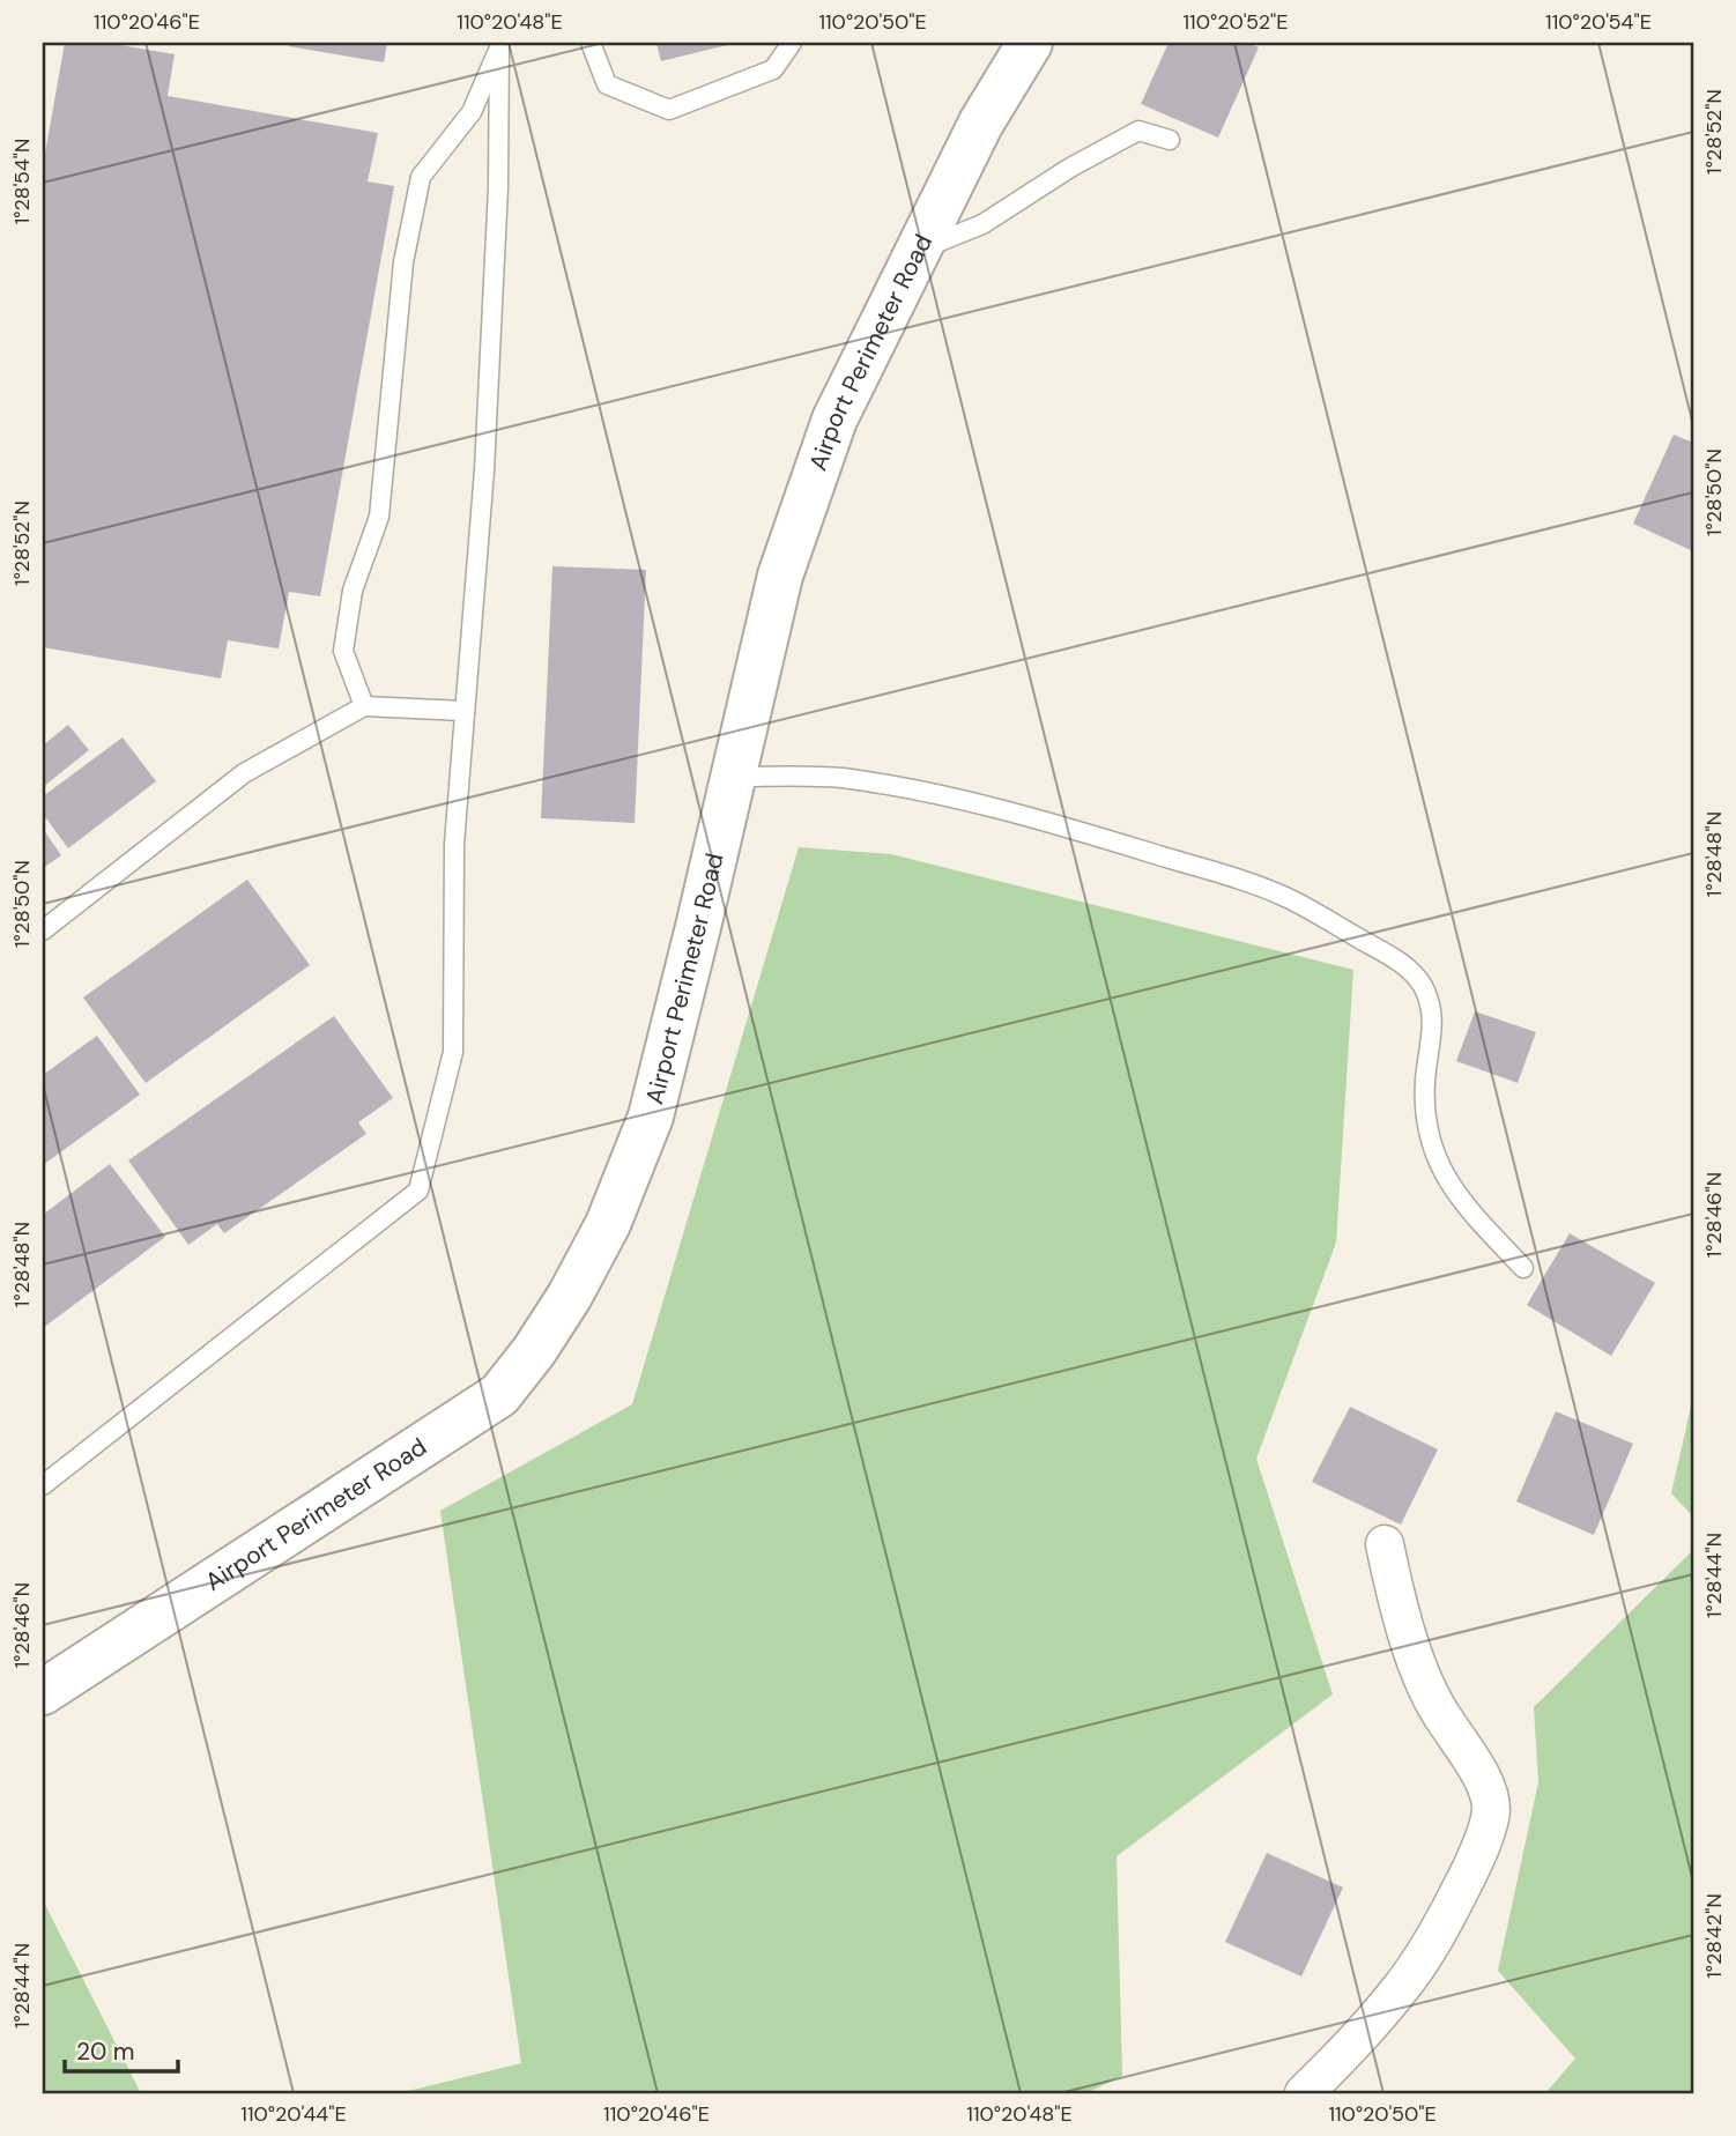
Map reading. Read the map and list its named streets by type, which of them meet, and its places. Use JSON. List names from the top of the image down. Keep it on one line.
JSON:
{"streets":{"street":["Airport Perimeter Road"]},"scale_bar":"20 m","coordinates":["110°20'46\"E","110°20'48\"E","110°20'50\"E","110°20'52\"E","110°20'54\"E","1°28'52\"N","1°28'54\"N","1°28'50\"N","1°28'48\"N","1°28'46\"N","1°28'44\"N","1°28'42\"N","110°20'44\"E"]}
